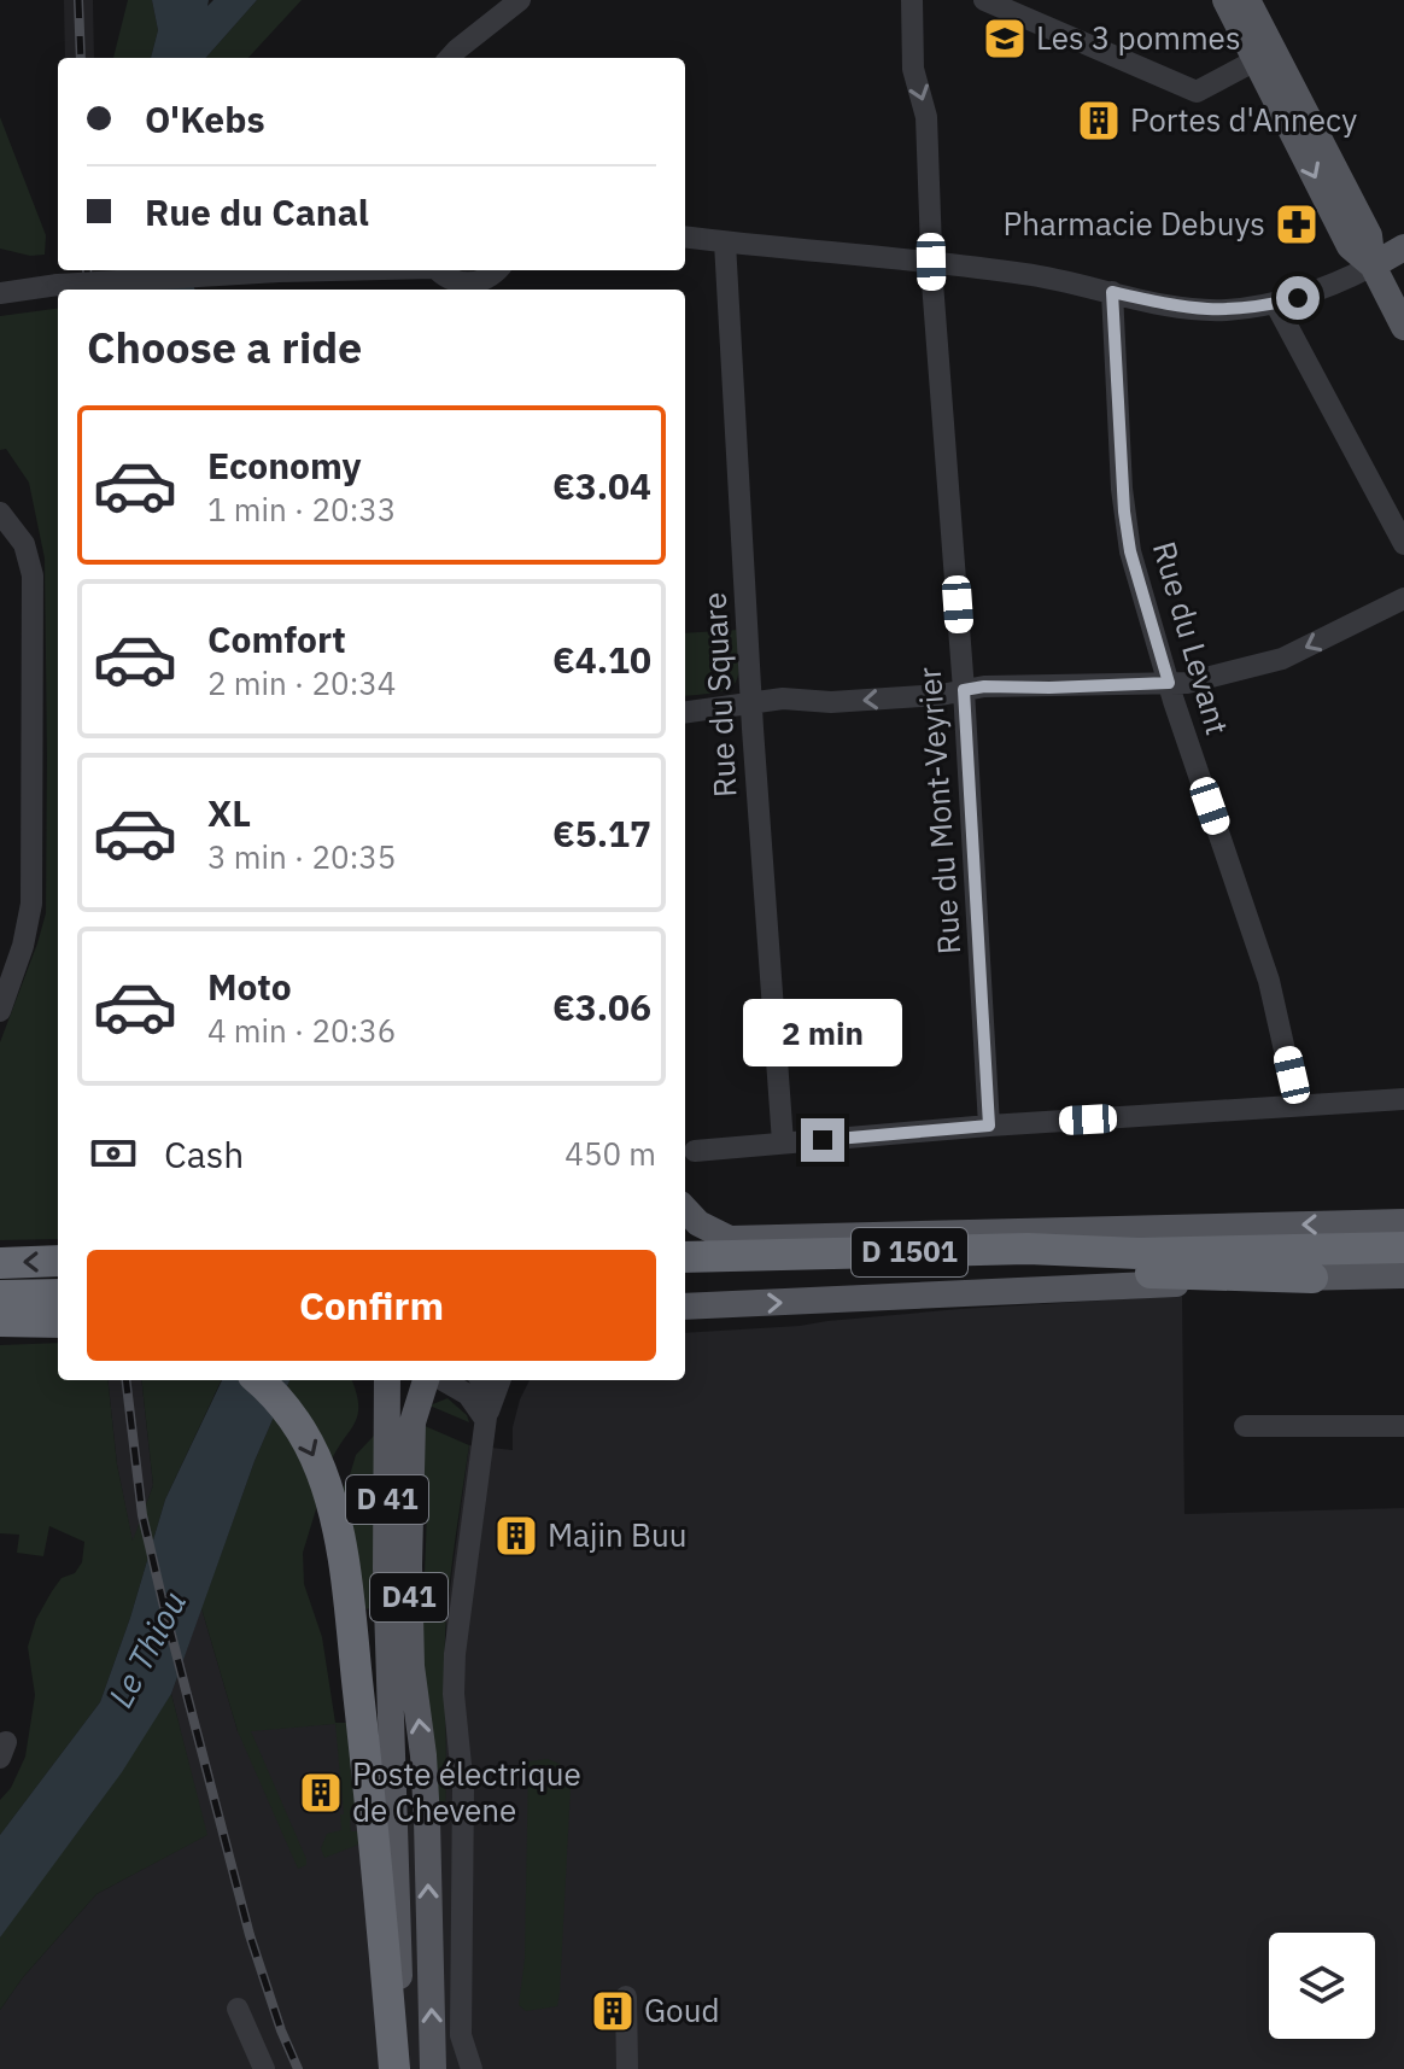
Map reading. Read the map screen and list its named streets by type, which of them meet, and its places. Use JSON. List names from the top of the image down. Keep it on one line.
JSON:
{"streets":{"highway":["D 1501"],"main road":["D 41","D41"],"street":["Rue du Levant","Rue du Square","Rue du Mont-Veyrier"]},"water":["Le Thiou"],"places":{"school or university":["Les 3 pommes"],"building":["Portes d'Annecy","Majin Buu","Poste électrique de Chevene","Goud"],"pharmacy":["Pharmacie Debuys"]},"page":{"banner":["O'Kebs","Rue du Canal"],"heading":"Choose a ride","list":[{"name":"Economy","note":"1 min · 20:33","value":"€3.04"},{"name":"Comfort","note":"2 min · 20:34","value":"€4.10"},{"name":"XL","note":"3 min · 20:35","value":"€5.17"},{"name":"Moto","note":"4 min · 20:36","value":"€3.06"}],"bubble":"2 min","pay":["Cash","450 m"],"buttons":"Confirm"}}
